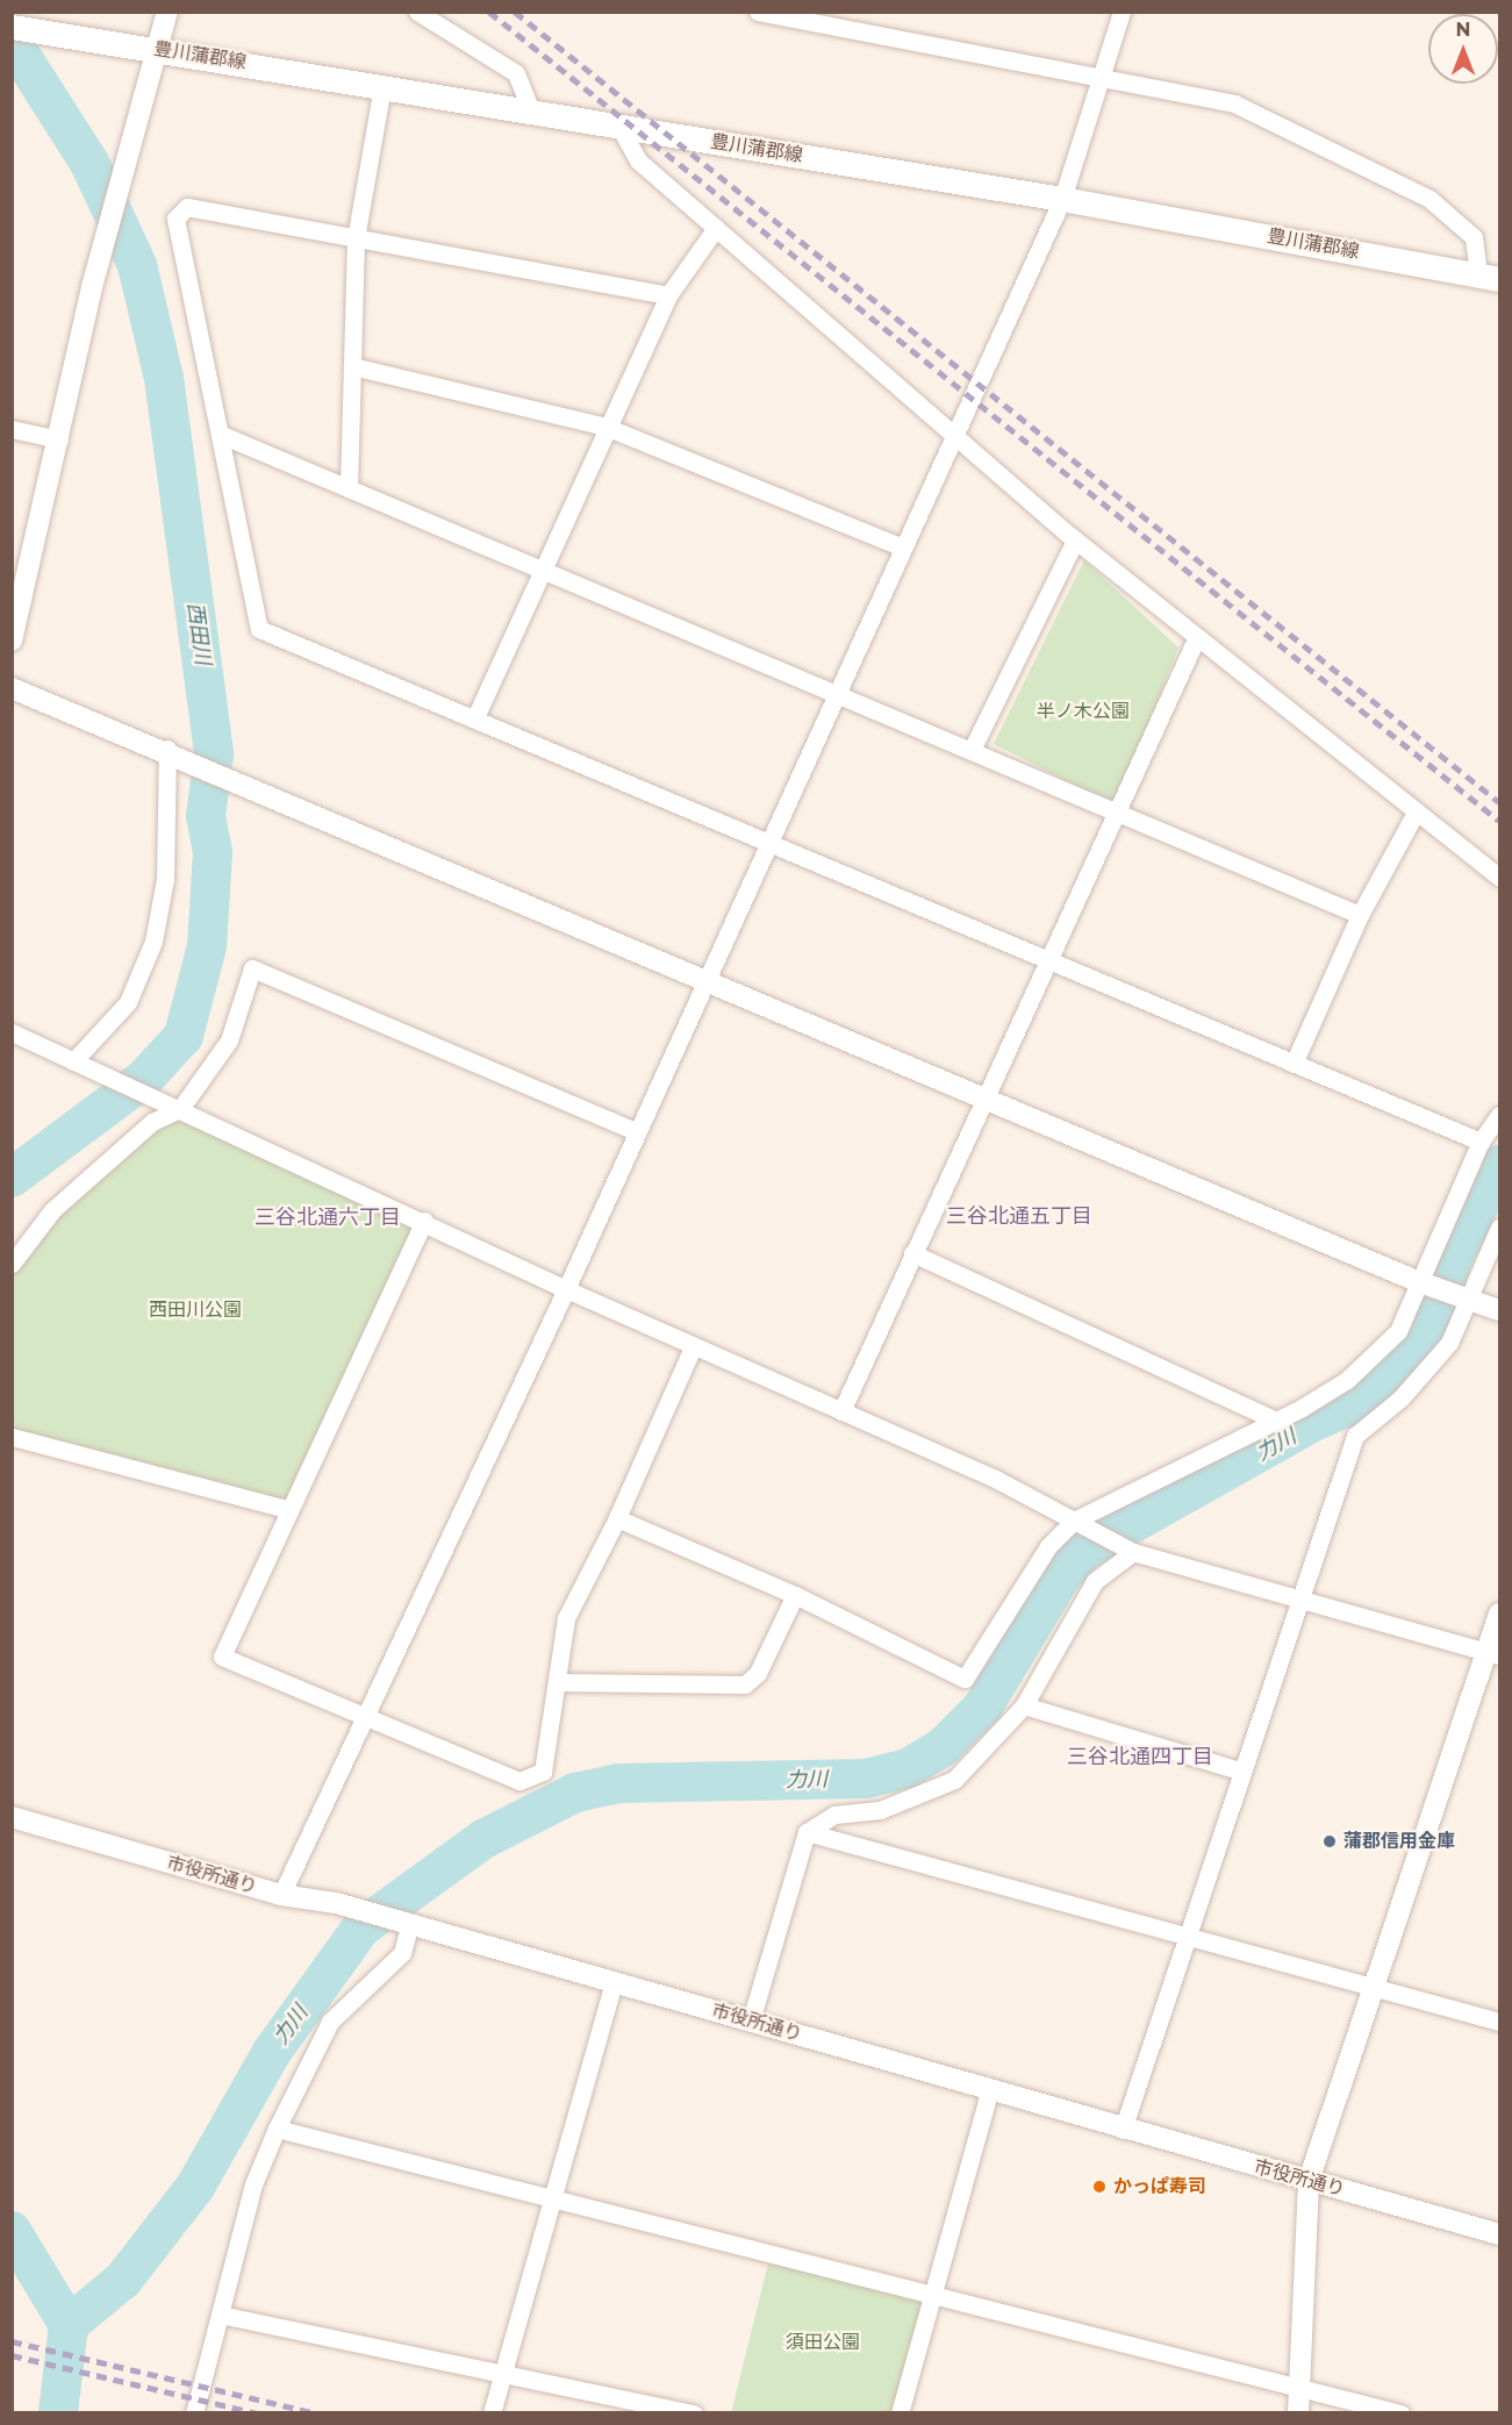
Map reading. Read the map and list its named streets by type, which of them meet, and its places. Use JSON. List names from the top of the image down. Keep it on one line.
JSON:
{"streets":{"main road":["豊川蒲郡線"],"street":["市役所通り"]},"districts":["三谷北通五丁目","三谷北通六丁目","三谷北通四丁目"],"water":["西田川","力川"],"parks":["半ノ木公園","西田川公園","須田公園"],"places":["蒲郡信用金庫","かっぱ寿司"],"north":"top"}
